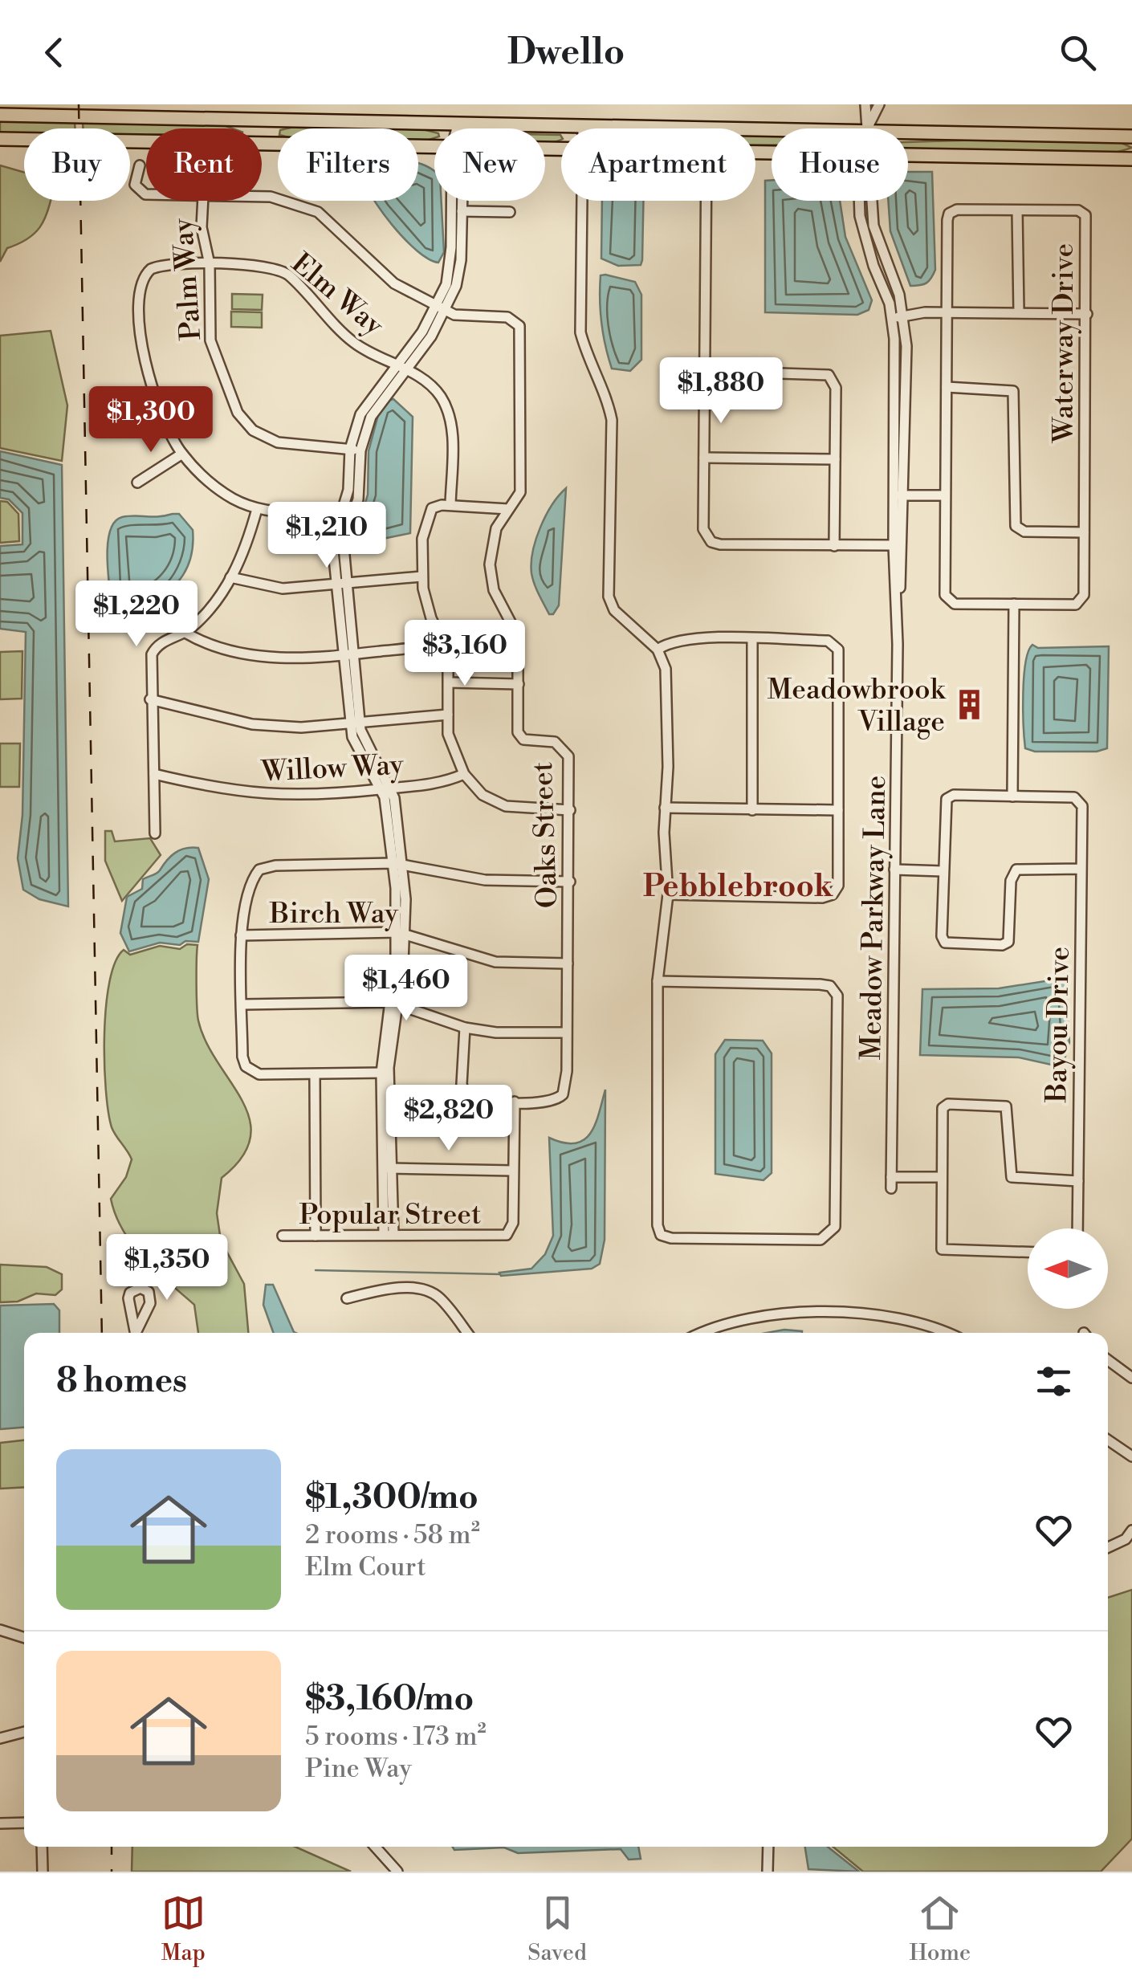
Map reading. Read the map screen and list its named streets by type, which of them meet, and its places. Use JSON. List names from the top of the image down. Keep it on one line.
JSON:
{"streets":{"street":["Palm Way","Elm Way","Waterway Drive","Willow Way","Oaks Street","Birch Way","Meadow Parkway Lane","Bayou Drive","Popular Street"]},"crossings":[["Palm Way","Elm Way"],["Oaks Street","Birch Way"],["Oaks Street","Popular Street"]],"districts":["Pebblebrook"],"places":{"building":["Meadowbrook Village"]},"north":"left","page":{"header":"Dwello","chip":["Buy","Rent","Filters","New","Apartment","House"],"price":["$1,880","$1,300","$1,210","$1,220","$3,160","$1,460","$2,820","$1,350"],"heading":"8 homes","list":[{"name":"$1,300/mo","note":"2 rooms · 58 m² · Elm Court"},{"name":"$3,160/mo","note":"5 rooms · 173 m² · Pine Way"}],"tabs":["Map","Saved","Home"]}}
